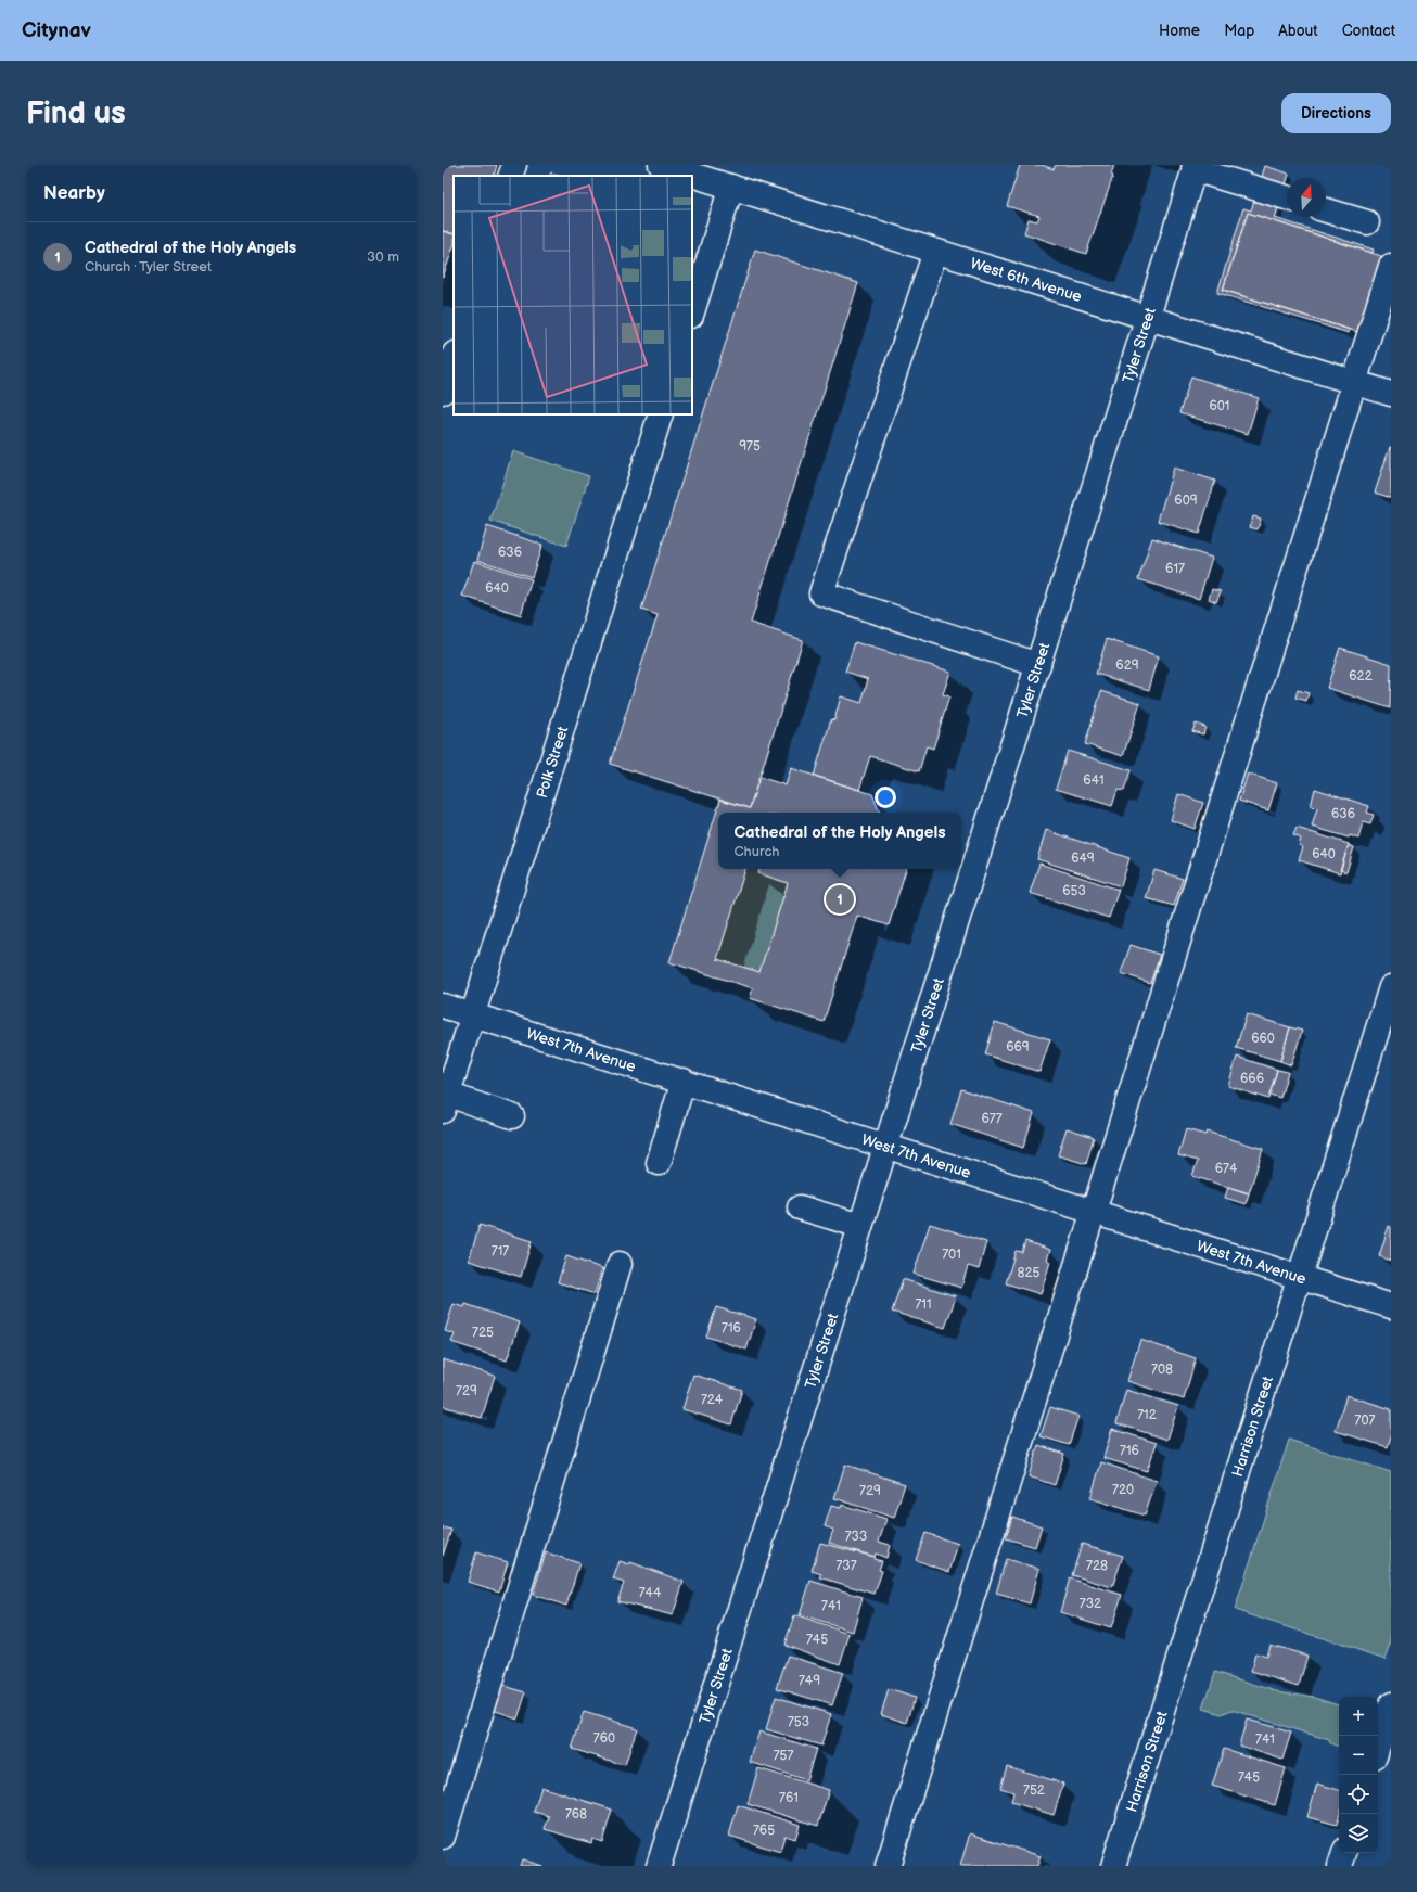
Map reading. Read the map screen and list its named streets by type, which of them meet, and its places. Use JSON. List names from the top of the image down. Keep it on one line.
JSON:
{"streets":{"street":["West 6th Avenue","Tyler Street","Polk Street","West 7th Avenue","Harrison Street"]},"crossings":[["West 6th Avenue","Tyler Street"],["Tyler Street","West 7th Avenue"],["Polk Street","West 7th Avenue"],["West 7th Avenue","Harrison Street"]],"house_numbers":["601","975","609","636","617","640","629","622","641","636","640","649","653","660","669","666","677","674","717","701","825","711","716","725","708","729","724","712","707","716","720","729","733","737","728","744","732","741","745","749","753","760","741","757","745","752","761","768","765"],"north":"top","page":{"header":"Citynav","nav":["Home","Map","About","Contact"],"buttons":"Directions","title":"Find us","heading":"Nearby","list":[{"mark":"1","name":"Cathedral of the Holy Angels","note":"Church · Tyler Street","value":"30 m"}],"popup":["Cathedral of the Holy Angels","Church"],"pins":"1","map_buttons":["+","−"]}}
